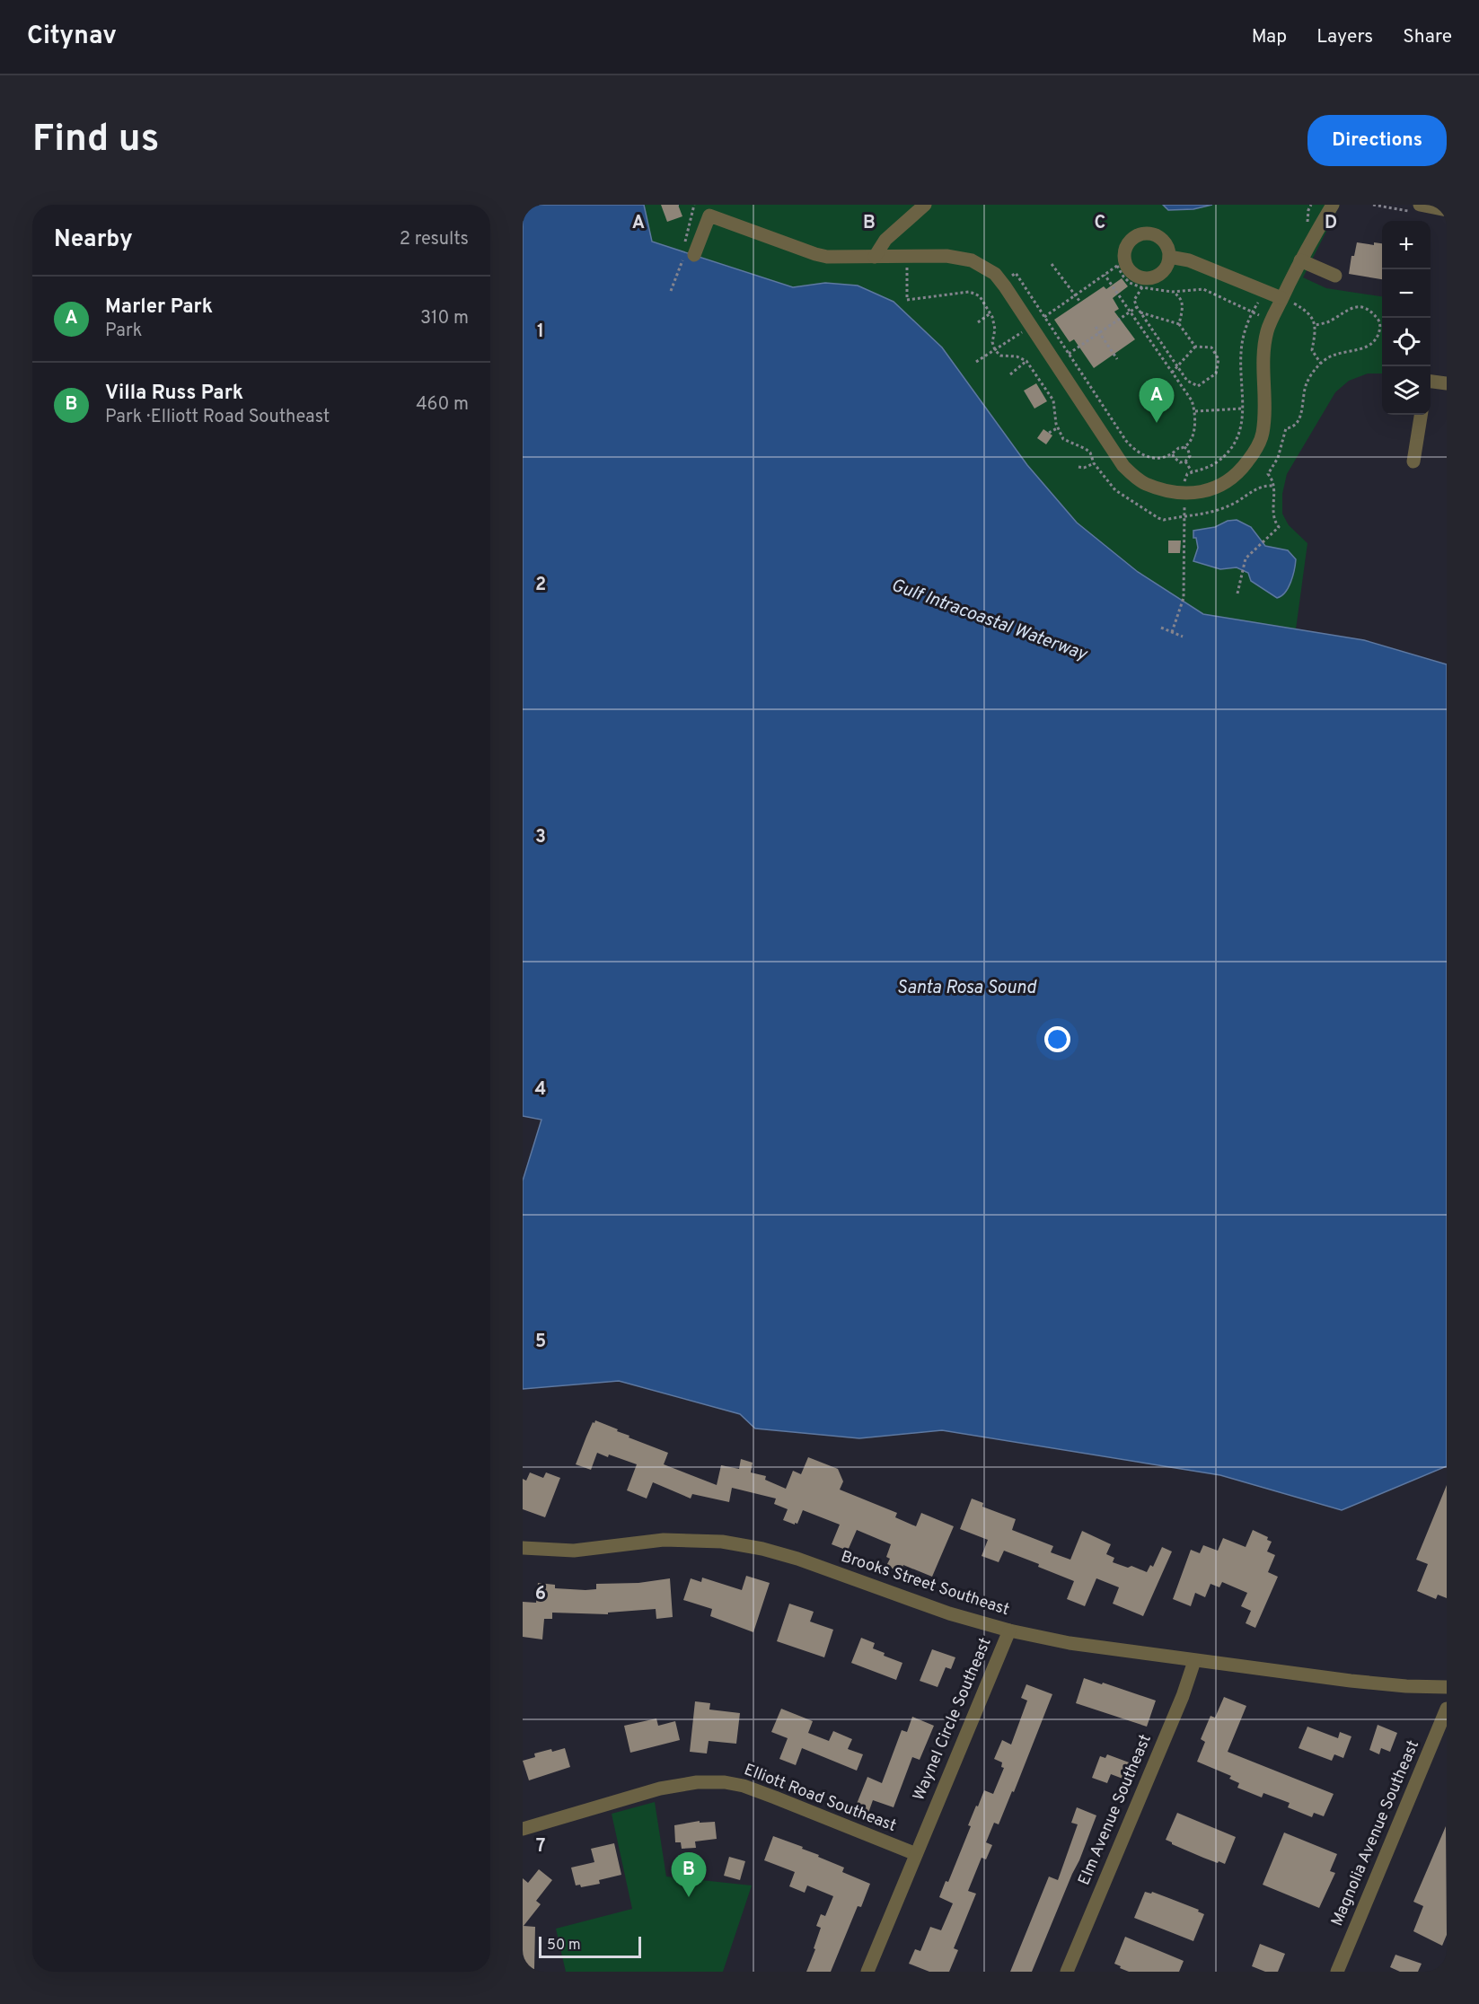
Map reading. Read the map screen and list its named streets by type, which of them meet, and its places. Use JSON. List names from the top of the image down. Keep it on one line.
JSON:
{"streets":{"street":["Brooks Street Southeast","Waynel Circle Southeast","Elliott Road Southeast","Elm Avenue Southeast","Magnolia Avenue Southeast"]},"crossings":[["Brooks Street Southeast","Waynel Circle Southeast"],["Brooks Street Southeast","Elm Avenue Southeast"],["Waynel Circle Southeast","Elliott Road Southeast"]],"water":["Gulf Intracoastal Waterway","Santa Rosa Sound"],"scale_bar":"50 m","page":{"header":"Citynav","nav":["Map","Layers","Share"],"buttons":"Directions","title":"Find us","heading":["Nearby","2 results"],"map_buttons":["+","−"],"list":[{"mark":"A","name":"Marler Park","note":"Park","value":"310 m"},{"mark":"B","name":"Villa Russ Park","note":"Park · Elliott Road Southeast","value":"460 m"}],"pins":["A","B"],"scale":"50 m"},"grid":{"columns":["A","B","C","D"],"rows":["1","2","3","4","5","6","7"]}}
